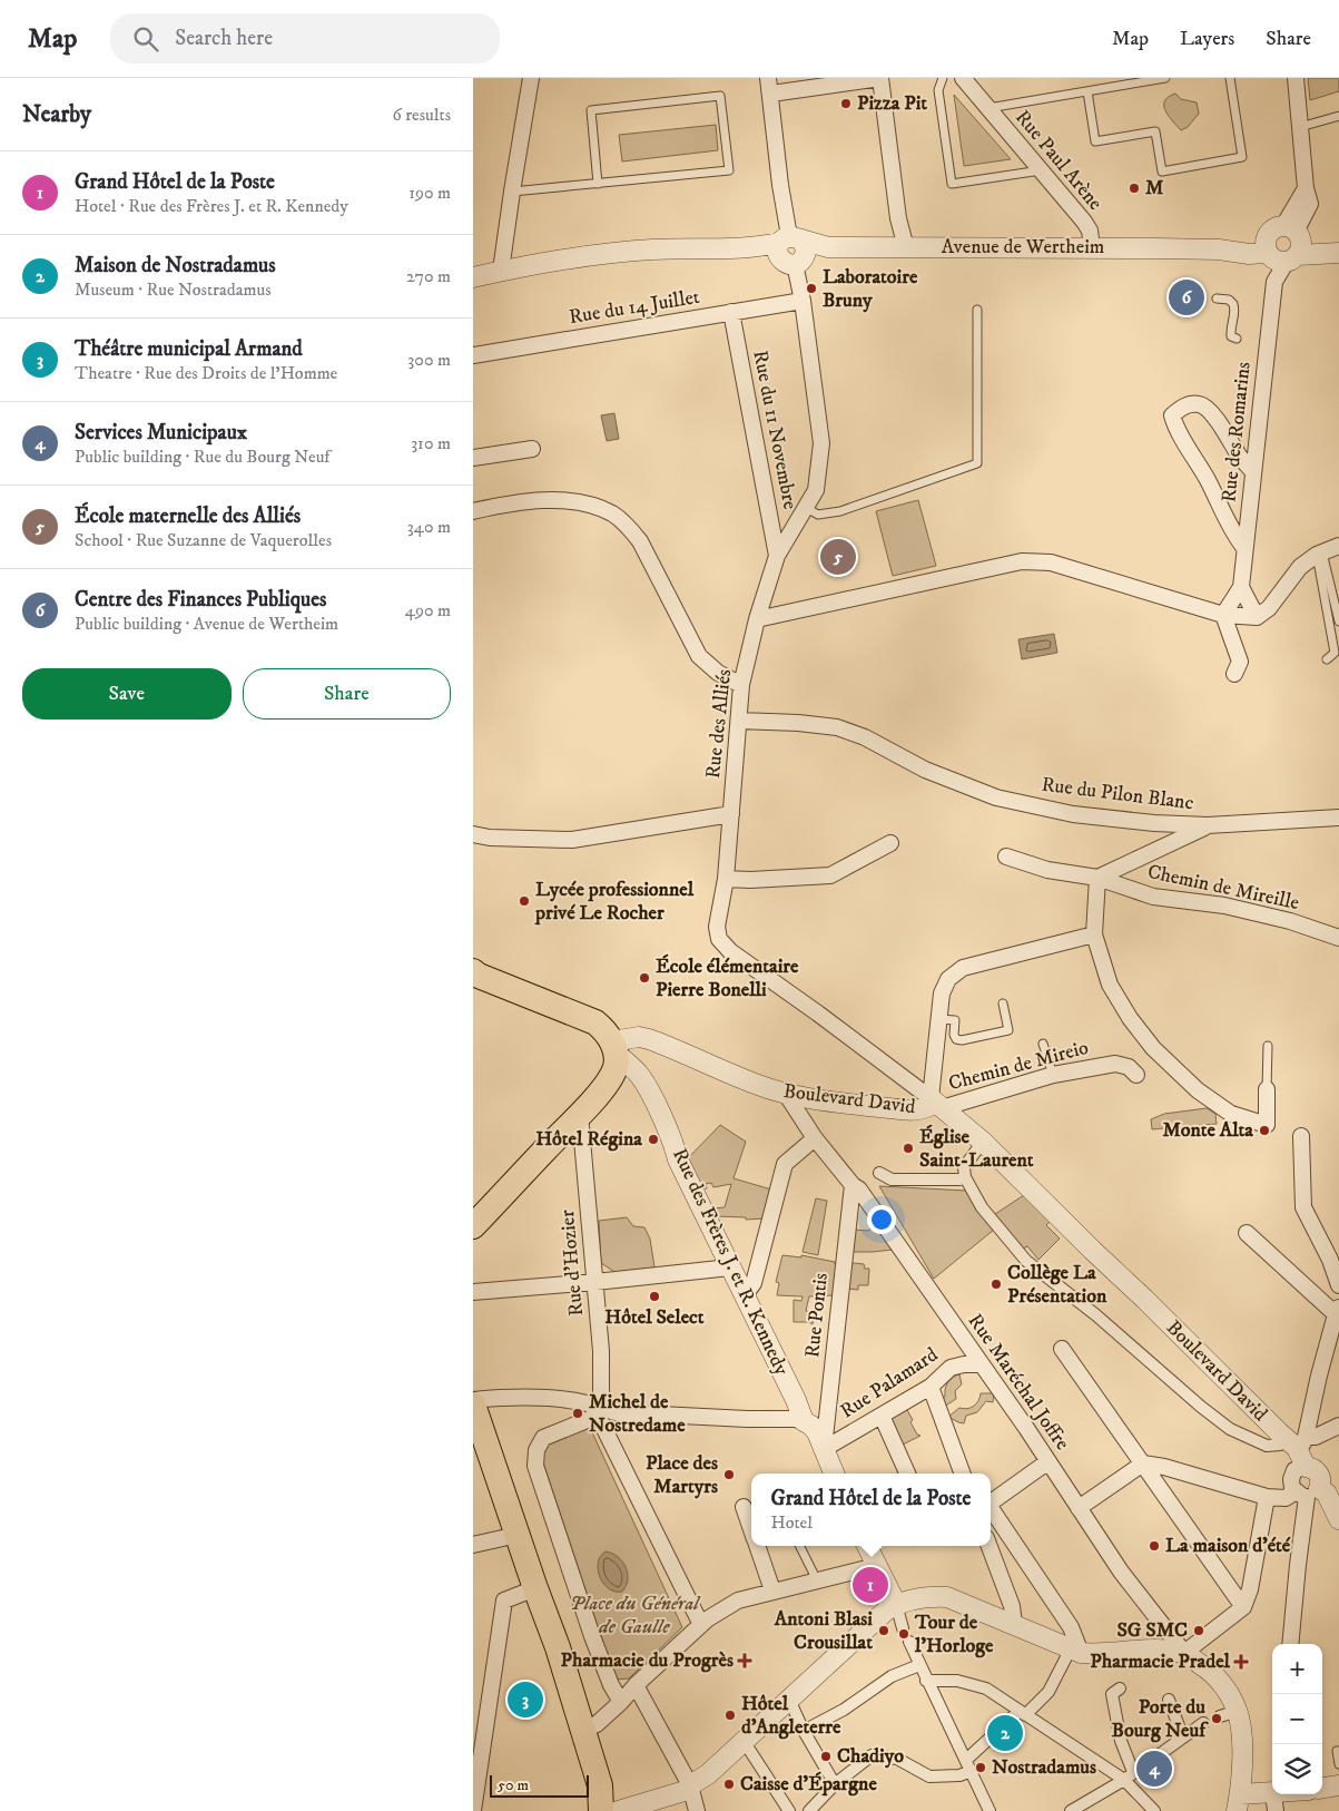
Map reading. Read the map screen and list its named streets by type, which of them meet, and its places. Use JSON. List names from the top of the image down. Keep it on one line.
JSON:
{"streets":{"street":["Rue Paul Arène","Avenue de Wertheim","Rue du 14 Juillet","Rue du 11 Novembre","Rue des Romarins","Rue des Alliés","Rue du Pilon Blanc","Chemin de Mireille","Chemin de Mireio","Boulevard David","Rue des Frères J. et R. Kennedy","Rue d'Hozier","Rue Pontis","Rue Maréchal Joffre","Rue Palamard"]},"crossings":[["Rue Paul Arène","Avenue de Wertheim"],["Avenue de Wertheim","Rue des Romarins"],["Avenue de Wertheim","Rue des Alliés"],["Rue du 14 Juillet","Rue du 11 Novembre"],["Rue du 14 Juillet","Rue des Alliés"],["Rue du 11 Novembre","Rue des Alliés"],["Rue des Alliés","Rue du Pilon Blanc"],["Rue des Alliés","Chemin de Mireio"],["Rue des Alliés","Boulevard David"],["Chemin de Mireio","Boulevard David"],["Boulevard David","Rue des Frères J. et R. Kennedy"],["Boulevard David","Rue Maréchal Joffre"],["Rue des Frères J. et R. Kennedy","Rue Pontis"],["Rue des Frères J. et R. Kennedy","Rue Palamard"],["Rue Pontis","Rue Maréchal Joffre"],["Rue Pontis","Rue Palamard"],["Rue Maréchal Joffre","Rue Palamard"]],"parks":["Place du Général de Gaulle"],"places":{"other":["Pizza Pit","M","Laboratoire Bruny","Lycée professionnel privé Le Rocher","École élémentaire Pierre Bonelli","Monte Alta","Hôtel Régina","Église Saint-Laurent","Collège La Présentation","Hôtel Select","Michel de Nostredame","Place des Martyrs","La maison d'été","Antoni Blasi Crousillat","SG SMC","Tour de l'Horloge","Hôtel d'Angleterre","Porte du Bourg Neuf","Chadiyo","Nostradamus","Caisse d'Épargne"],"health":["Pharmacie du Progrès","Pharmacie Pradel"]},"scale_bar":"50 m","page":{"header":"Map","search":"Search here","nav":["Map","Layers","Share"],"heading":["Nearby","6 results"],"list":[{"mark":"1","name":"Grand Hôtel de la Poste","note":"Hotel · Rue des Frères J. et R. Kennedy","value":"190 m"},{"mark":"2","name":"Maison de Nostradamus","note":"Museum · Rue Nostradamus","value":"270 m"},{"mark":"3","name":"Théâtre municipal Armand","note":"Theatre · Rue des Droits de l'Homme","value":"300 m"},{"mark":"4","name":"Services Municipaux","note":"Public building · Rue du Bourg Neuf","value":"310 m"},{"mark":"5","name":"École maternelle des Alliés","note":"School · Rue Suzanne de Vaquerolles","value":"340 m"},{"mark":"6","name":"Centre des Finances Publiques","note":"Public building · Avenue de Wertheim","value":"490 m"}],"pins":["6","5","1","3","2","4"],"buttons":["Save","Share"],"popup":["Grand Hôtel de la Poste","Hotel"],"map_buttons":["+","−"],"scale":"50 m"}}
